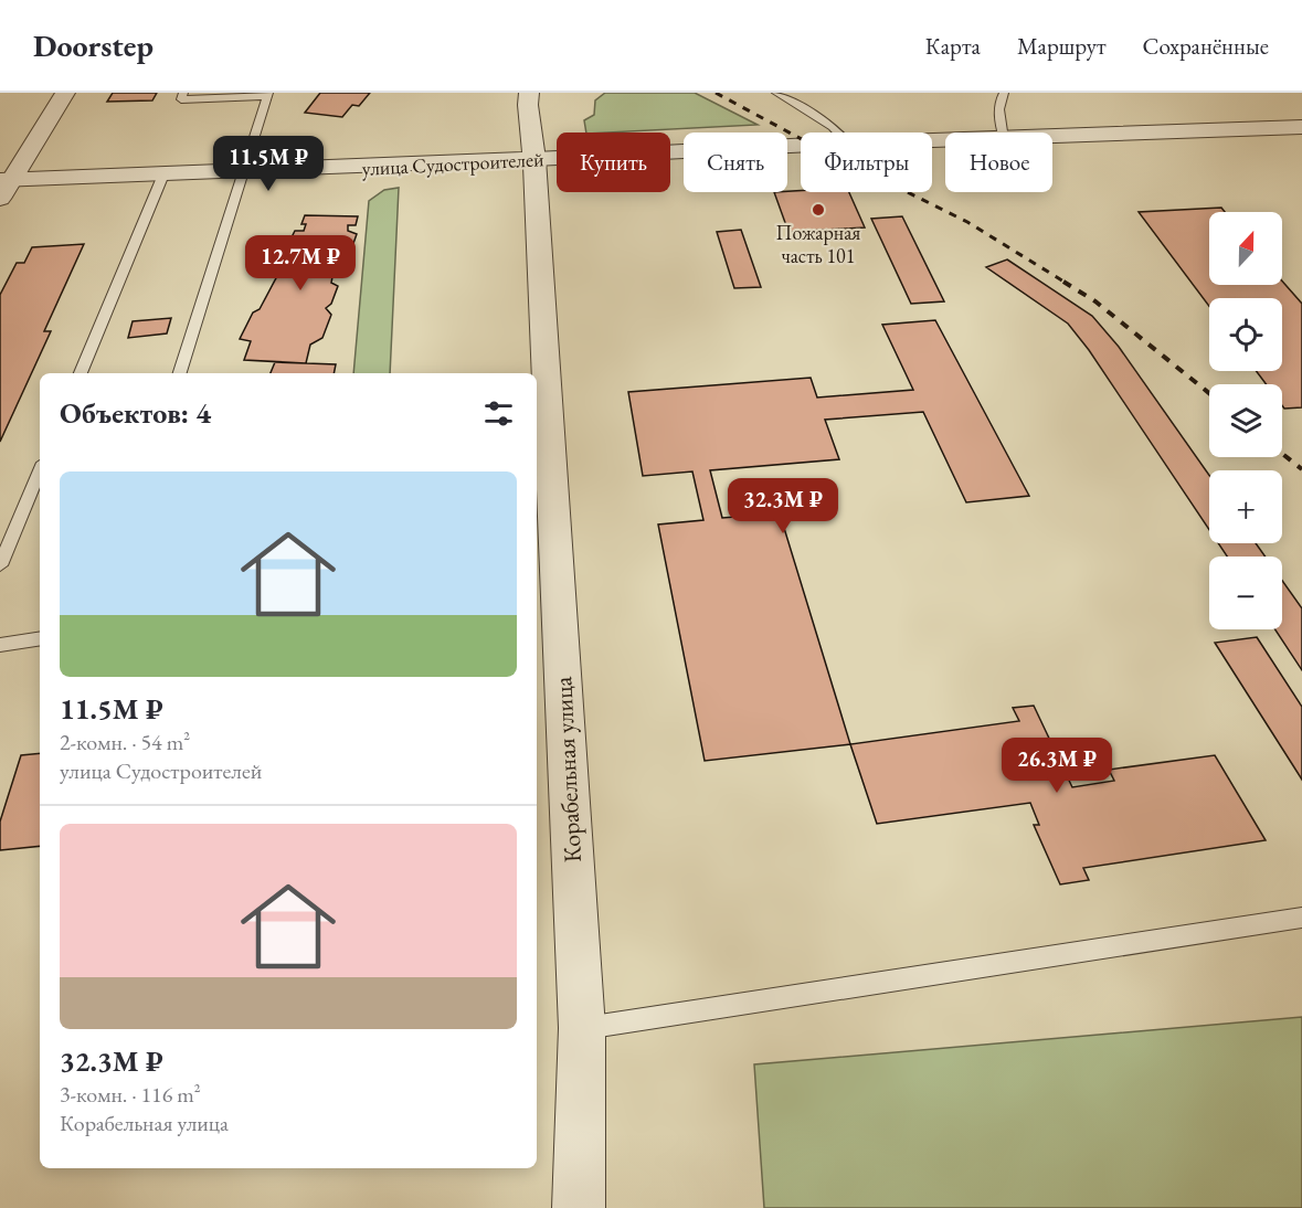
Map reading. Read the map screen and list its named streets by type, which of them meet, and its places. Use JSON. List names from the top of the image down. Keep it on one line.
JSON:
{"streets":{"street":["улица Судостроителей","Корабельная улица"]},"crossings":[["улица Судостроителей","Корабельная улица"]],"places":["Пожарная часть 101"],"north":"top","page":{"header":"Doorstep","nav":["Карта","Маршрут","Сохранённые"],"chip":["Купить","Снять","Фильтры","Новое"],"price":["11.5M ₽","12.7M ₽","32.3M ₽","26.3M ₽"],"map_buttons":["+","−"],"heading":"Объектов: 4","list":[{"name":"11.5M ₽","note":"2-комн. · 54 m² · улица Судостроителей"},{"name":"32.3M ₽","note":"3-комн. · 116 m² · Корабельная улица"}]}}
